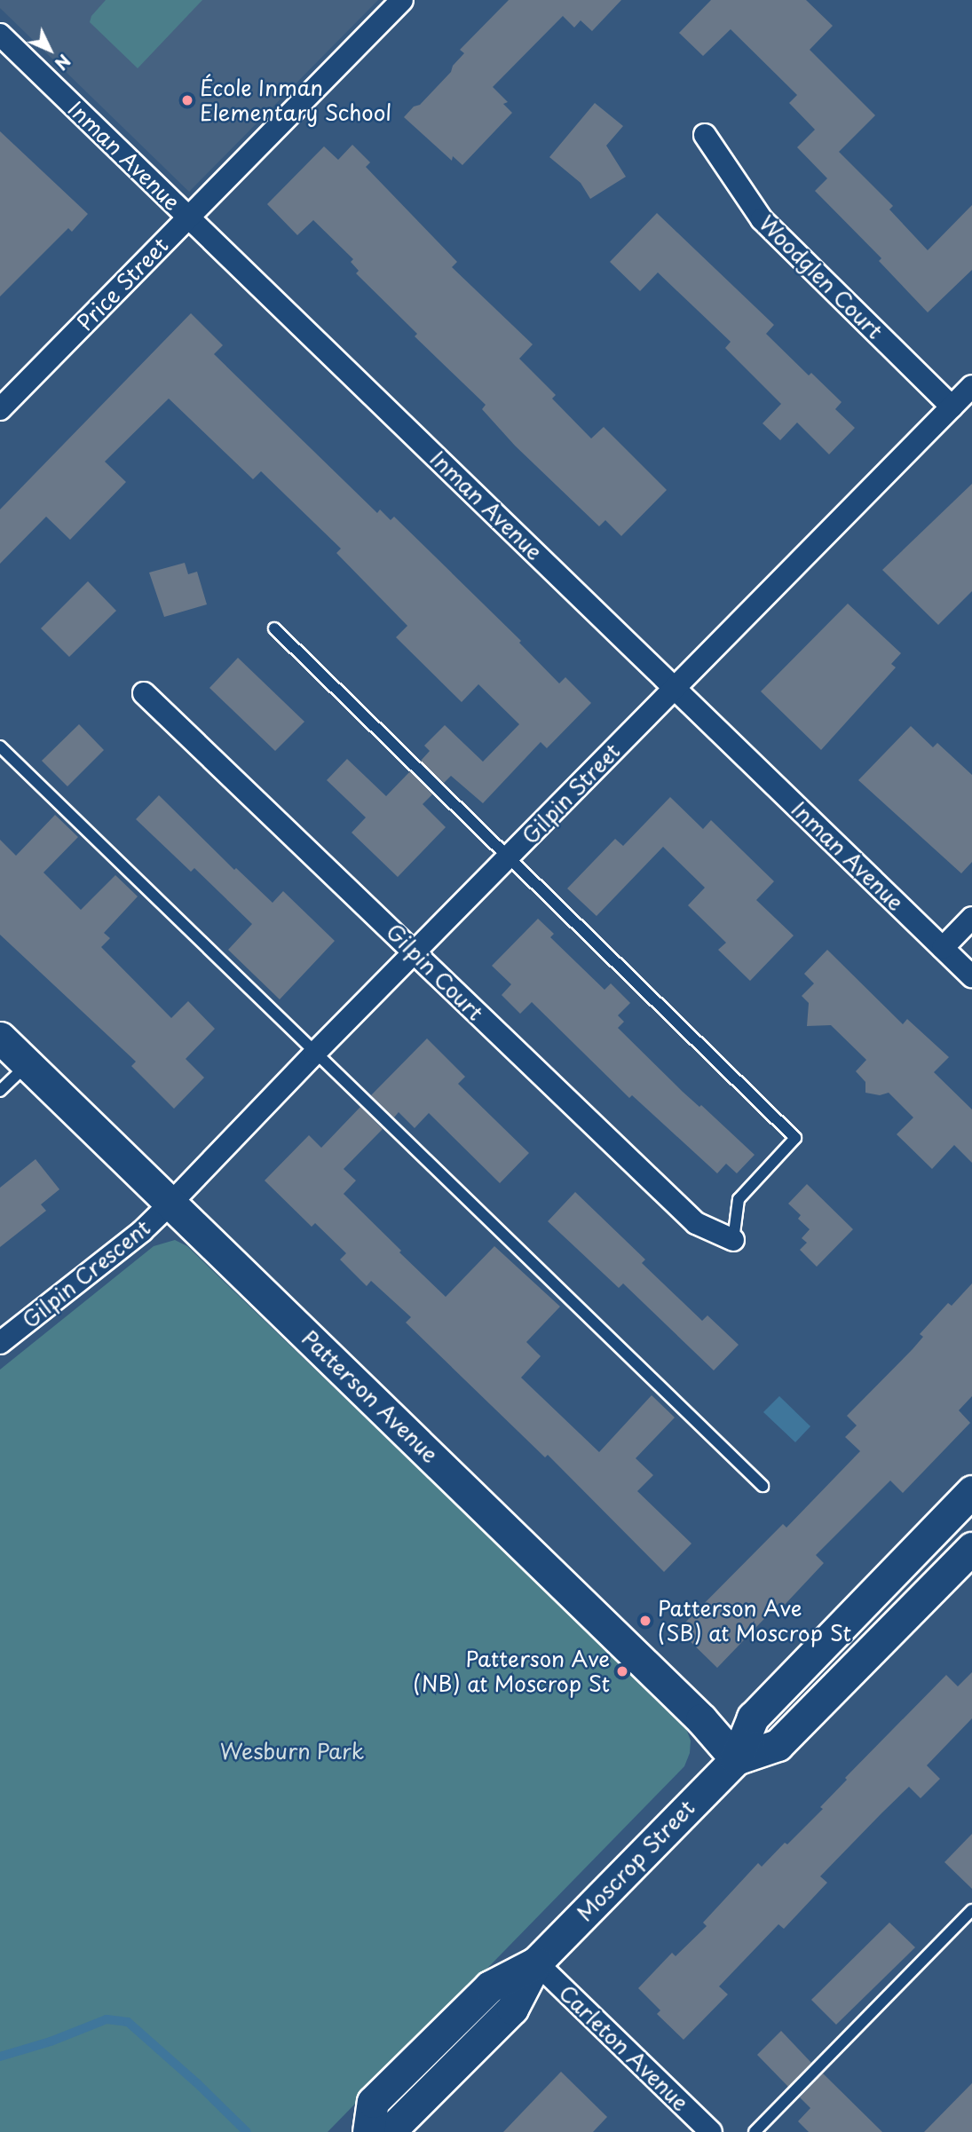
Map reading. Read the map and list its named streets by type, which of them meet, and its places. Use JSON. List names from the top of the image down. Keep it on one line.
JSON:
{"streets":{"street":["Inman Avenue","Woodglen Court","Price Street","Gilpin Street","Gilpin Court","Gilpin Crescent","Patterson Avenue","Moscrop Street","Carleton Avenue"]},"crossings":[["Inman Avenue","Price Street"],["Inman Avenue","Gilpin Street"],["Woodglen Court","Gilpin Street"],["Gilpin Street","Gilpin Court"],["Gilpin Street","Gilpin Crescent"],["Gilpin Street","Patterson Avenue"],["Gilpin Crescent","Patterson Avenue"],["Patterson Avenue","Moscrop Street"],["Moscrop Street","Carleton Avenue"]],"parks":["Wesburn Park"],"places":["École Inman Elementary School","Patterson Ave (SB) at Moscrop St","Patterson Ave (NB) at Moscrop St"],"north":"bottom right"}
